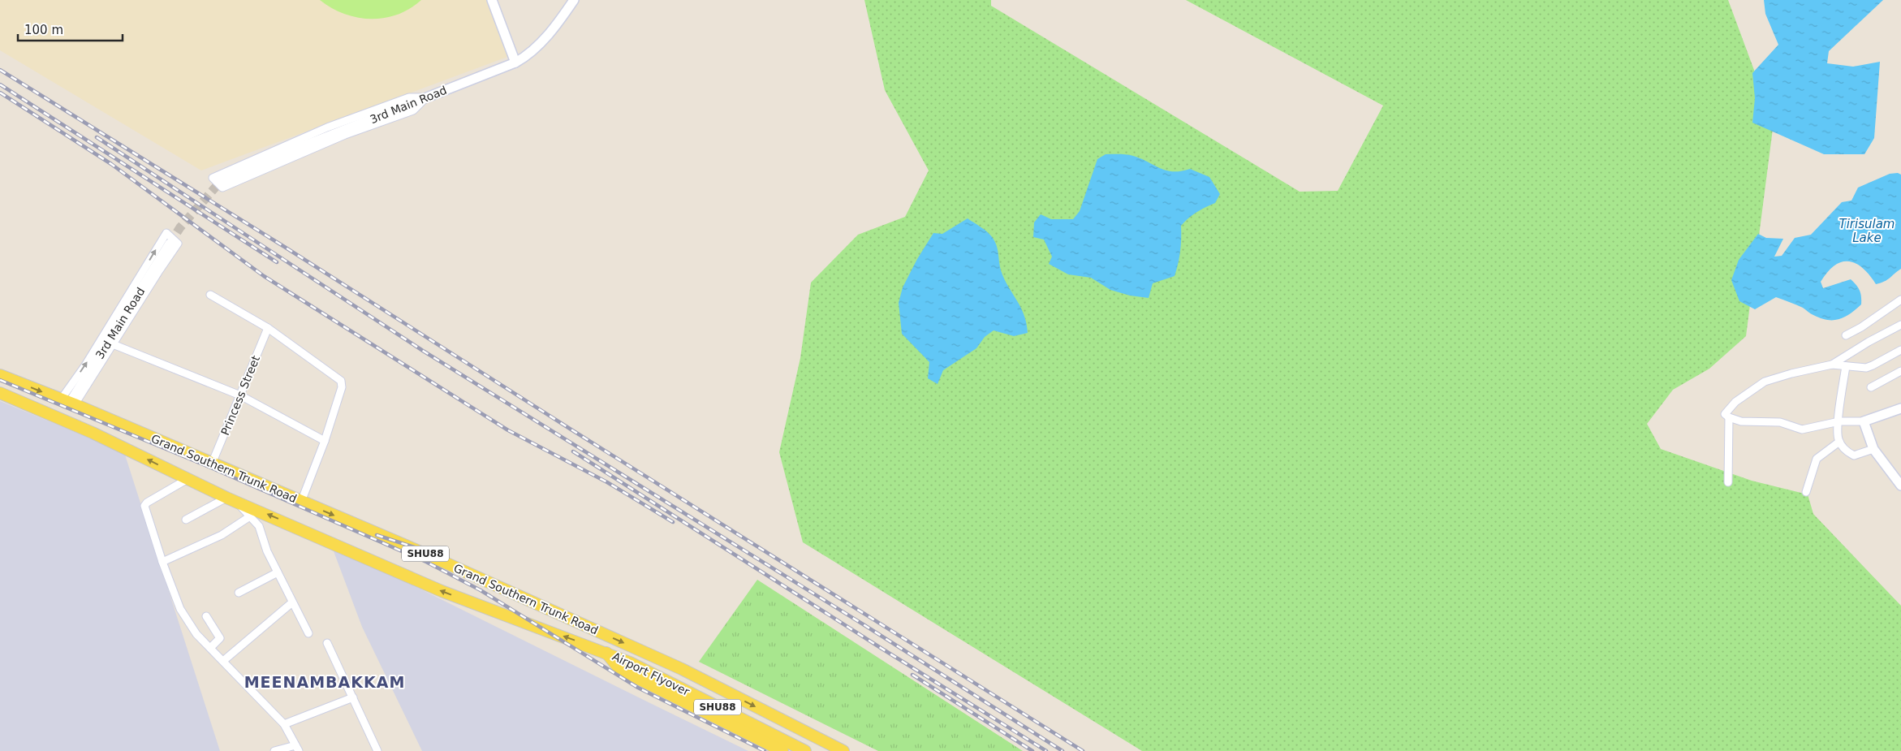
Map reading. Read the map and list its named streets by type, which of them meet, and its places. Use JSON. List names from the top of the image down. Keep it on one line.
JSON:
{"streets":{"main road":["Grand Southern Trunk Road","SHU88","Airport Flyover"],"street":["3rd Main Road","Princess Street"]},"crossings":[["3rd Main Road","Grand Southern Trunk Road"],["Princess Street","Grand Southern Trunk Road"],["Grand Southern Trunk Road","Airport Flyover"]],"districts":["MEENAMBAKKAM"],"water":["Tirisulam Lake"],"scale_bar":"100 m"}
